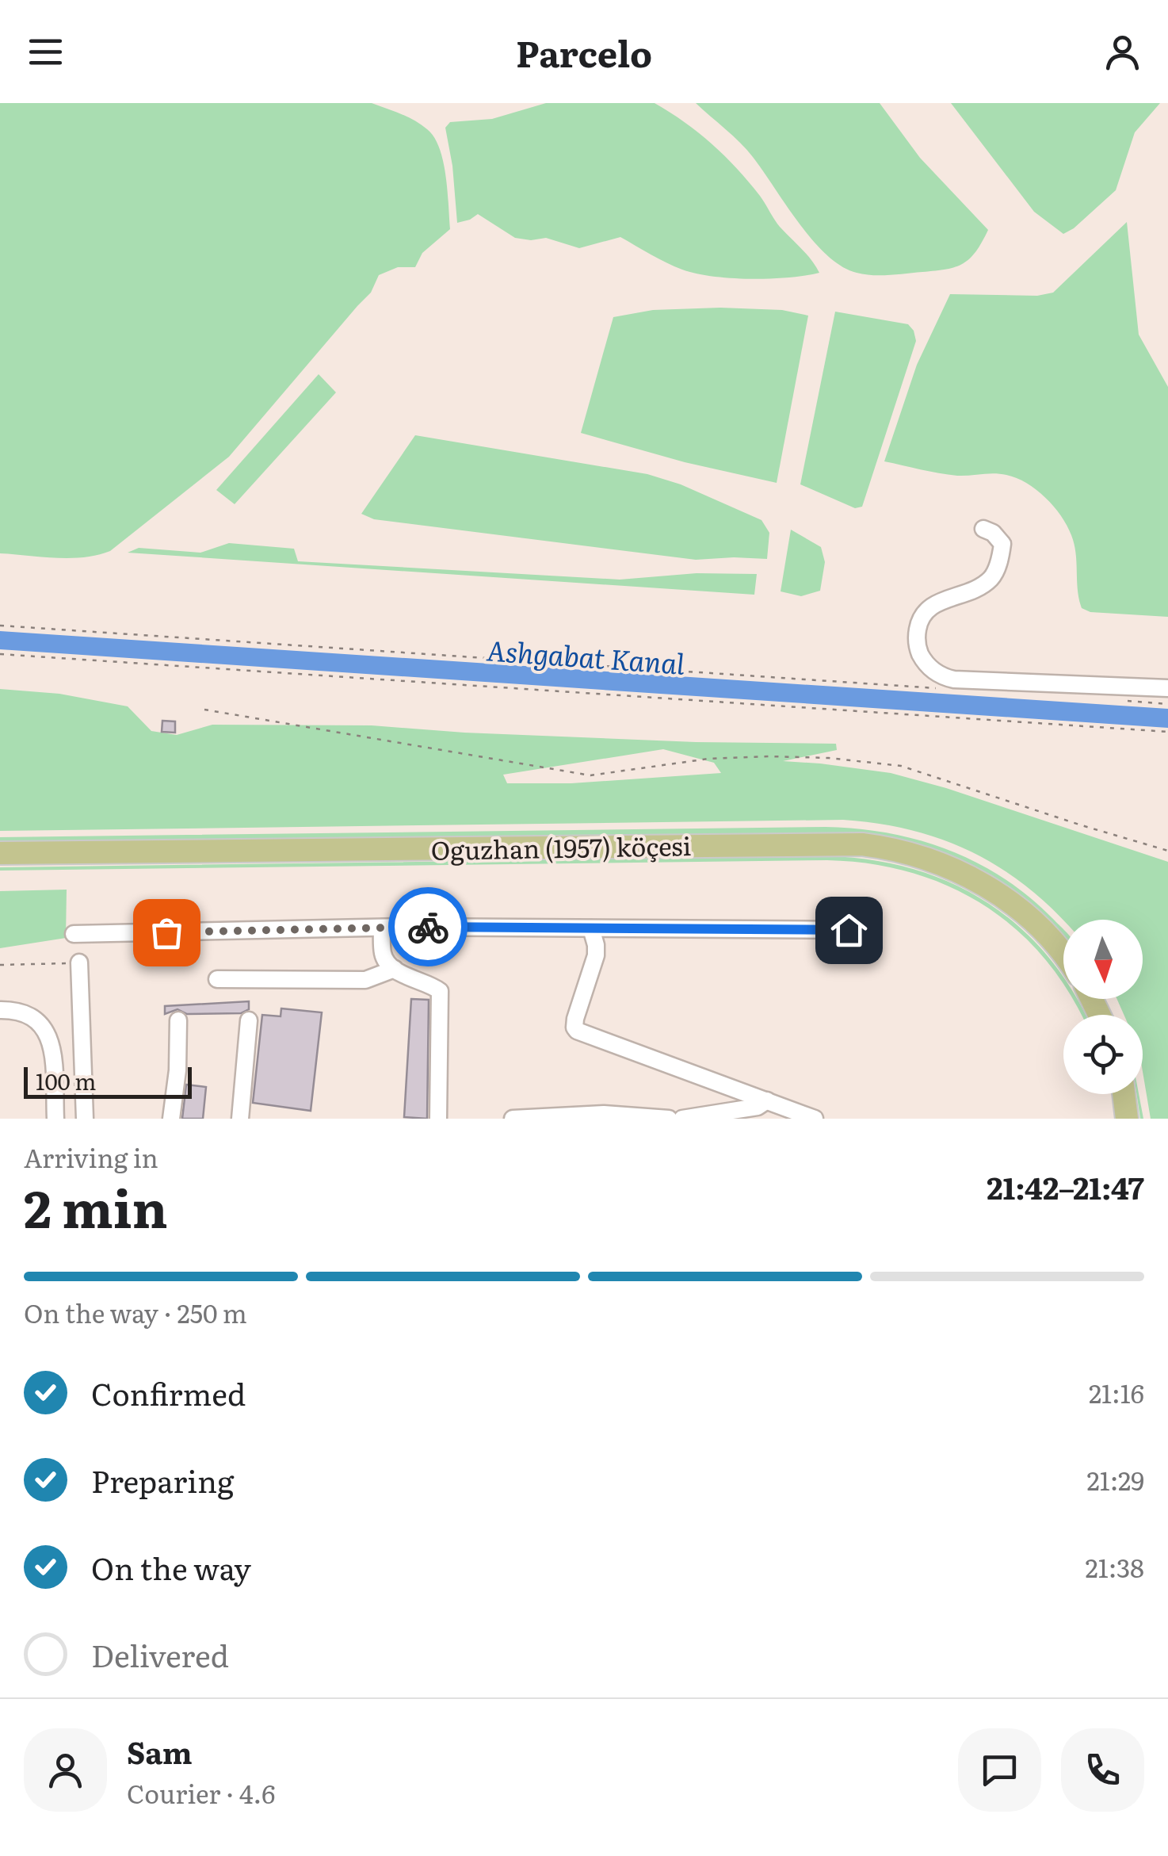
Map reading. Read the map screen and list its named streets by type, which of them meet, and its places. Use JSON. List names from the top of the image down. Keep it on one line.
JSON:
{"streets":{"main road":["Oguzhan (1957) köçesi"]},"water":["Ashgabat Kanal"],"scale_bar":"100 m","north":"bottom","page":{"header":"Parcelo","scale":"100 m","heading":["2 min","Arriving in","21:42–21:47"],"panel":["Sam","Courier · 4.6"],"bar":"On the way · 250 m","list":[["Confirmed","21:16"],["Preparing","21:29"],["On the way","21:38"],"Delivered"]}}
